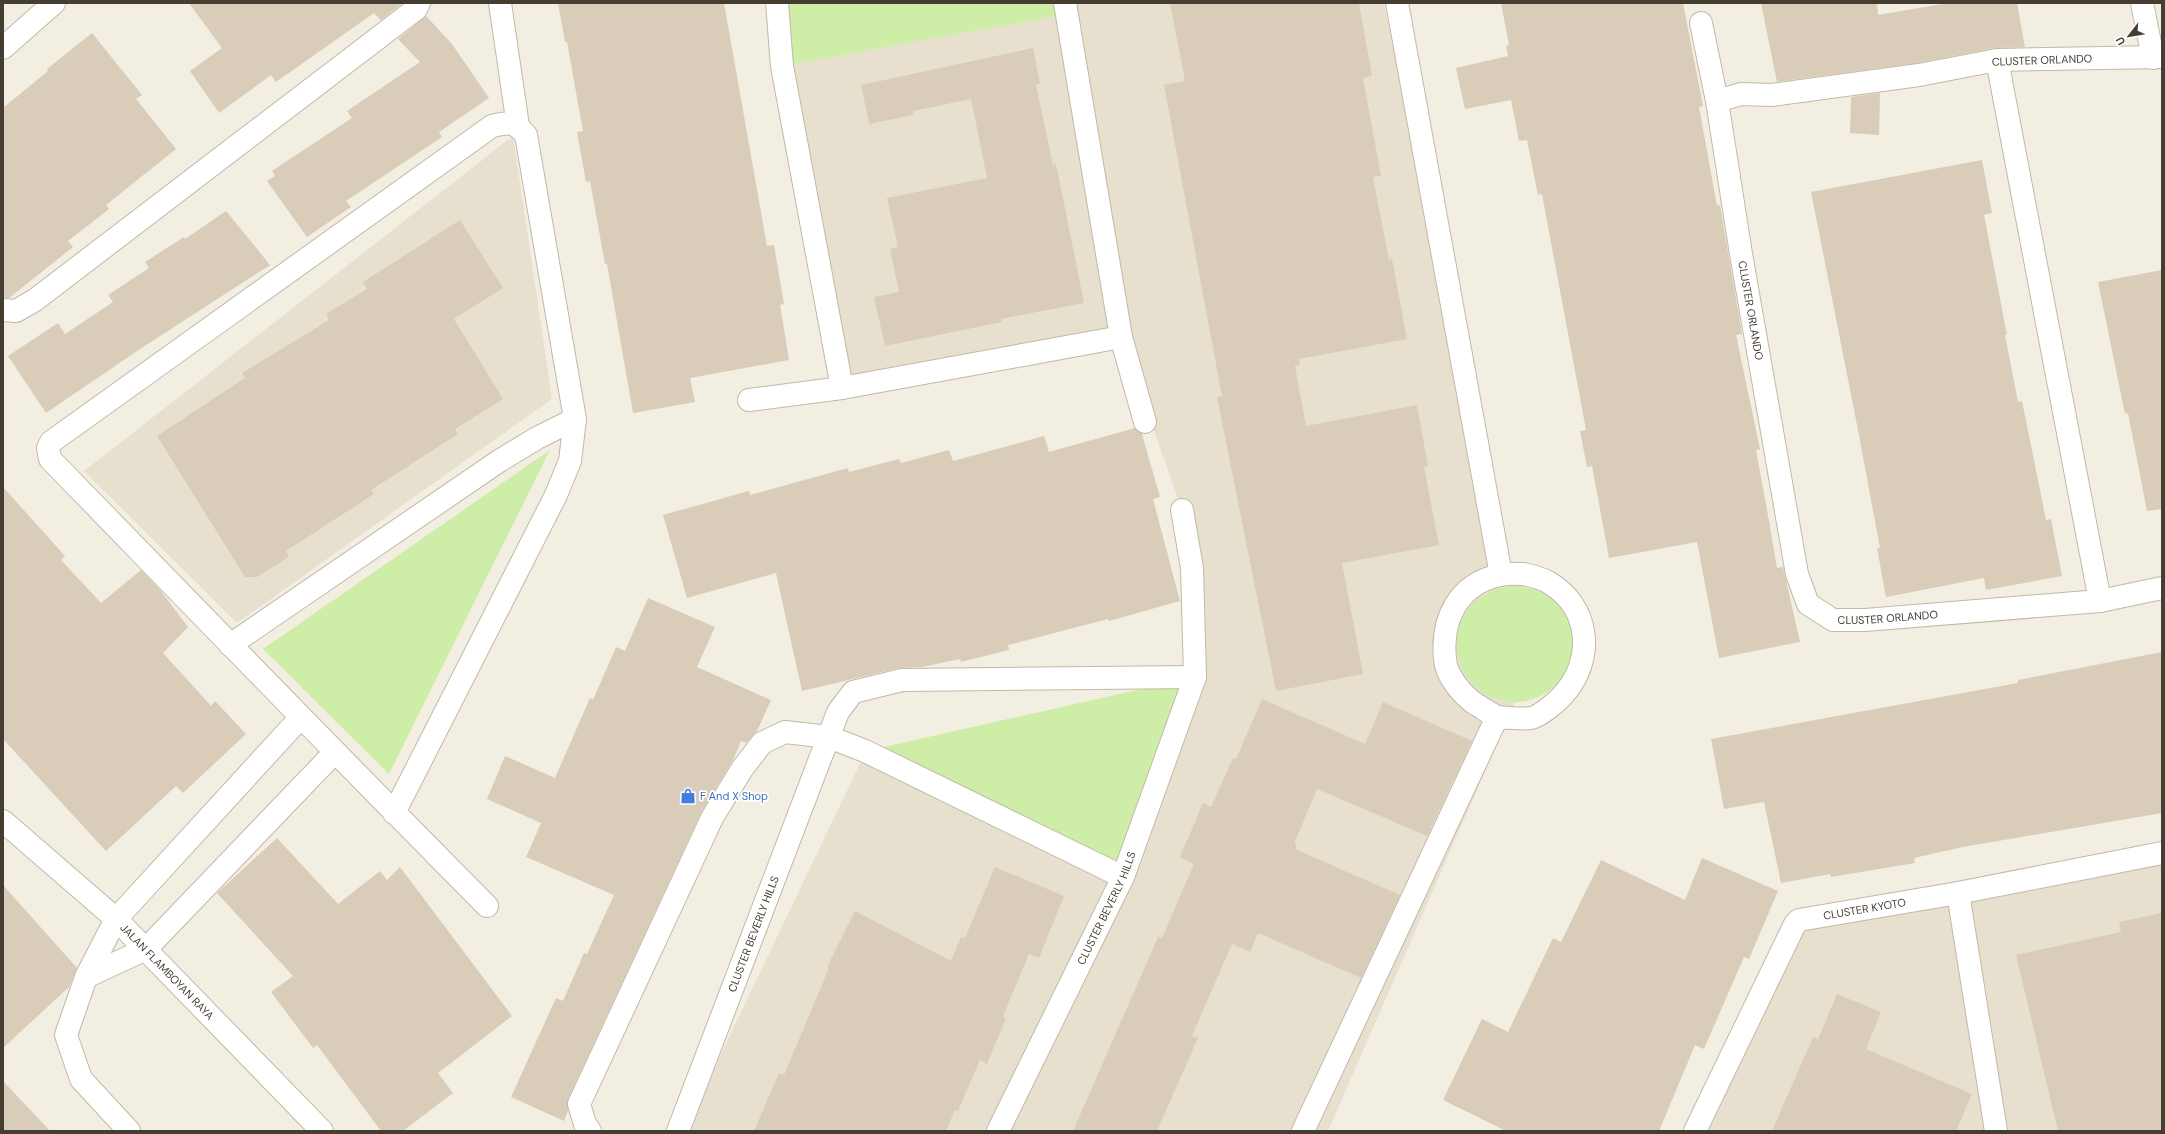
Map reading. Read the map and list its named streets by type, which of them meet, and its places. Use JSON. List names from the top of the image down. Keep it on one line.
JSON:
{"streets":{"street":["CLUSTER ORLANDO","CLUSTER BEVERLY HILLS","CLUSTER KYOTO","JALAN FLAMBOYAN RAYA"]},"places":{"shop":["F And X Shop"]},"north":"bottom left"}
